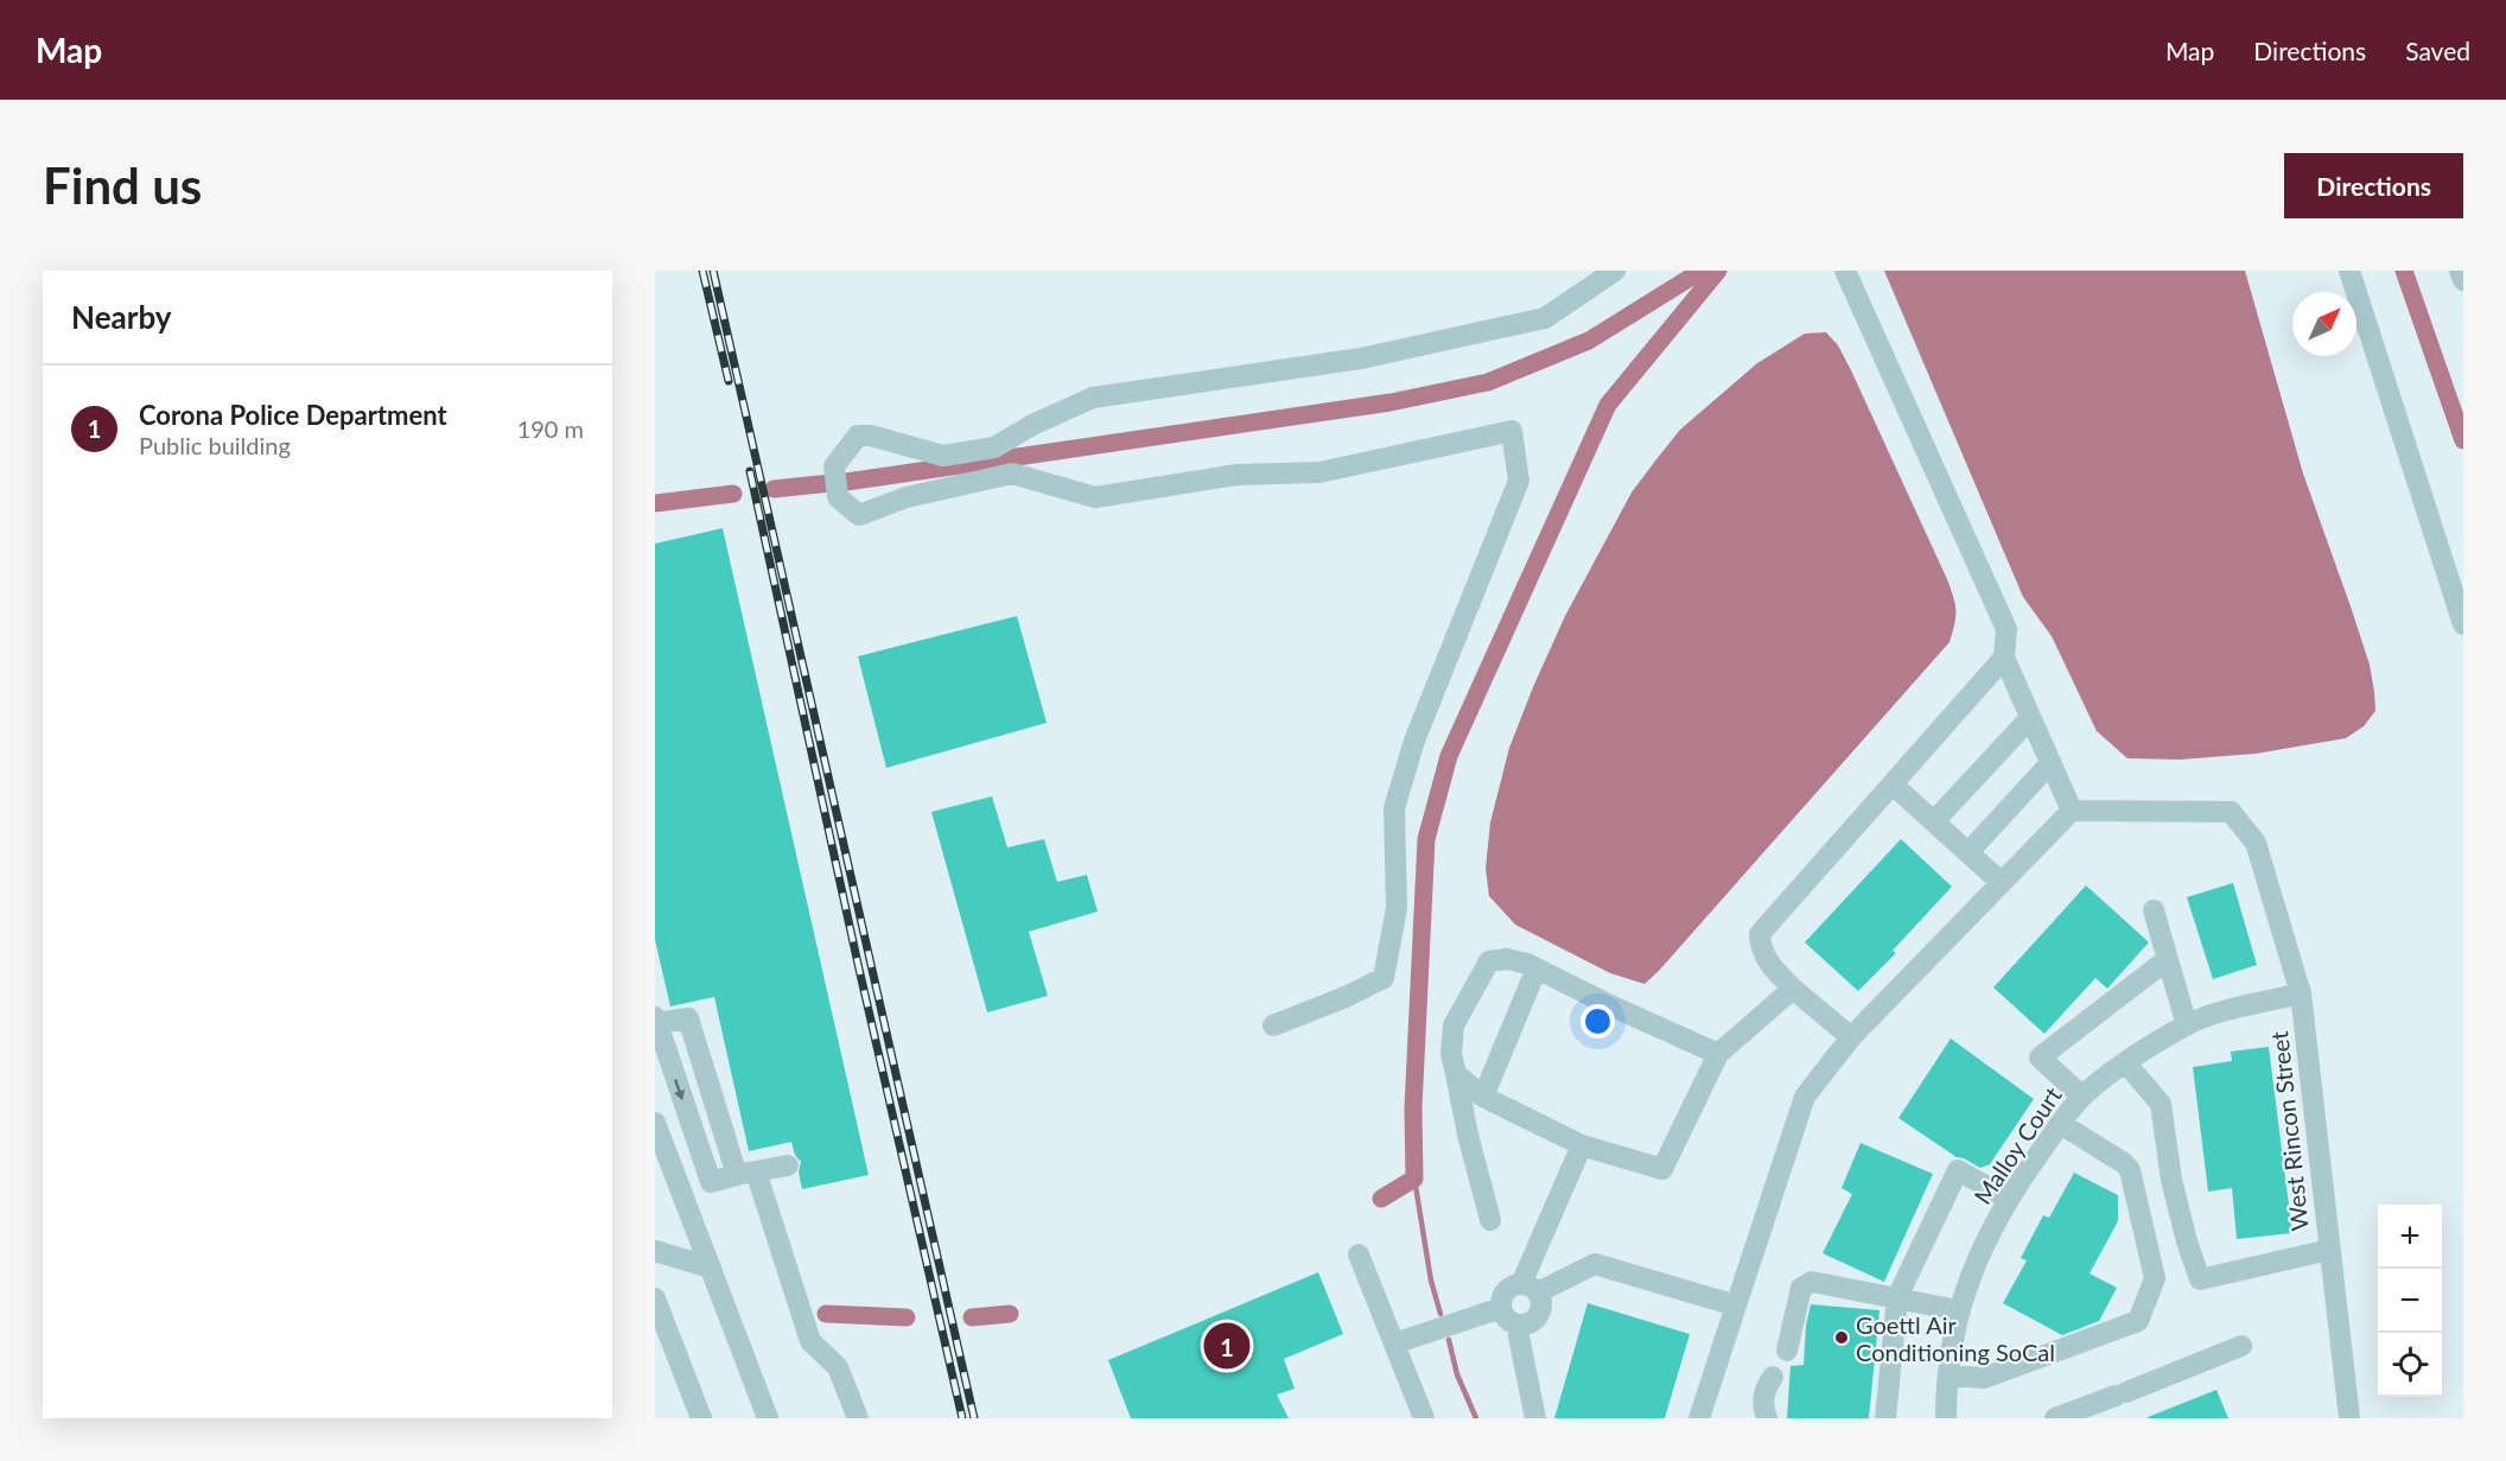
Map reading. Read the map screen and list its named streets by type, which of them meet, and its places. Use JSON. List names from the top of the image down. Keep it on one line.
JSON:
{"streets":{"street":["West Rincon Street","Malloy Court"]},"crossings":[["West Rincon Street","Malloy Court"]],"places":["Goettl Air Conditioning SoCal"],"north":"top right","page":{"header":"Map","nav":["Map","Directions","Saved"],"buttons":"Directions","title":"Find us","heading":"Nearby","list":[{"mark":"1","name":"Corona Police Department","note":"Public building","value":"190 m"}],"map_buttons":["+","−"],"pins":"1"}}
